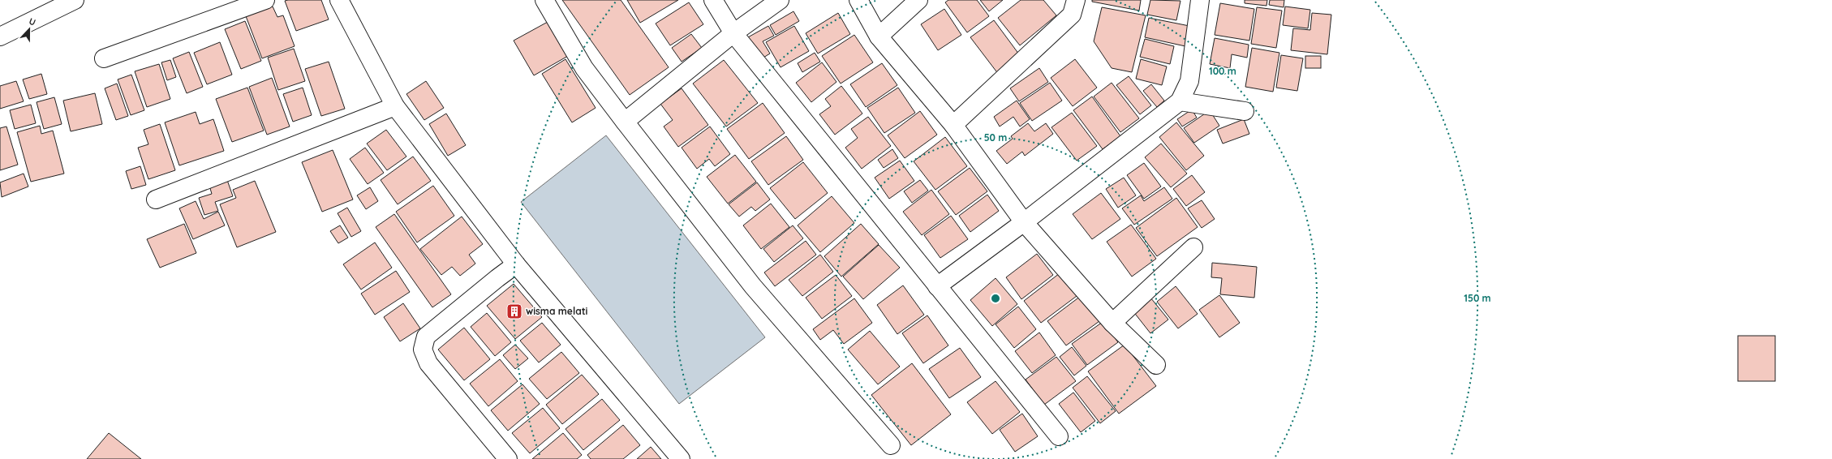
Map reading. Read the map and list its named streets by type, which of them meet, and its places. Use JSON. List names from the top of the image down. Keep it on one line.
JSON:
{"places":{"building":["wisma melati"]},"north":"top","rings":["100 m","50 m","150 m"]}
